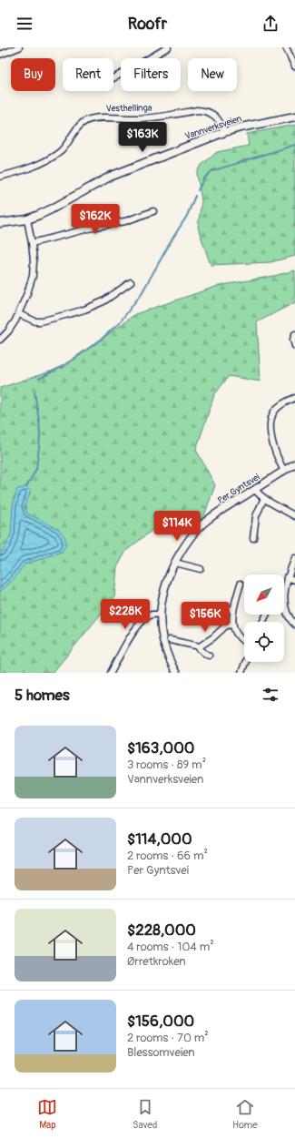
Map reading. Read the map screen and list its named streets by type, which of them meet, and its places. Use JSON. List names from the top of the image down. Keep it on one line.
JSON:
{"streets":{"main road":["Vannverksveien"],"street":["Vesthellinga","Per Gyntsvei"]},"crossings":[["Vesthellinga","Vannverksveien"]],"north":"bottom left","page":{"header":"Roofr","chip":["Buy","Rent","Filters","New"],"price":["$163K","$162K","$114K","$228K","$156K"],"heading":"5 homes","list":[{"name":"$163,000","note":"3 rooms · 89 m² · Vannverksveien"},{"name":"$114,000","note":"2 rooms · 66 m² · Per Gyntsvei"},{"name":"$228,000","note":"4 rooms · 104 m² · Ørretkroken"},{"name":"$156,000","note":"2 rooms · 70 m² · Blessomveien"}],"tabs":["Map","Saved","Home"]}}
